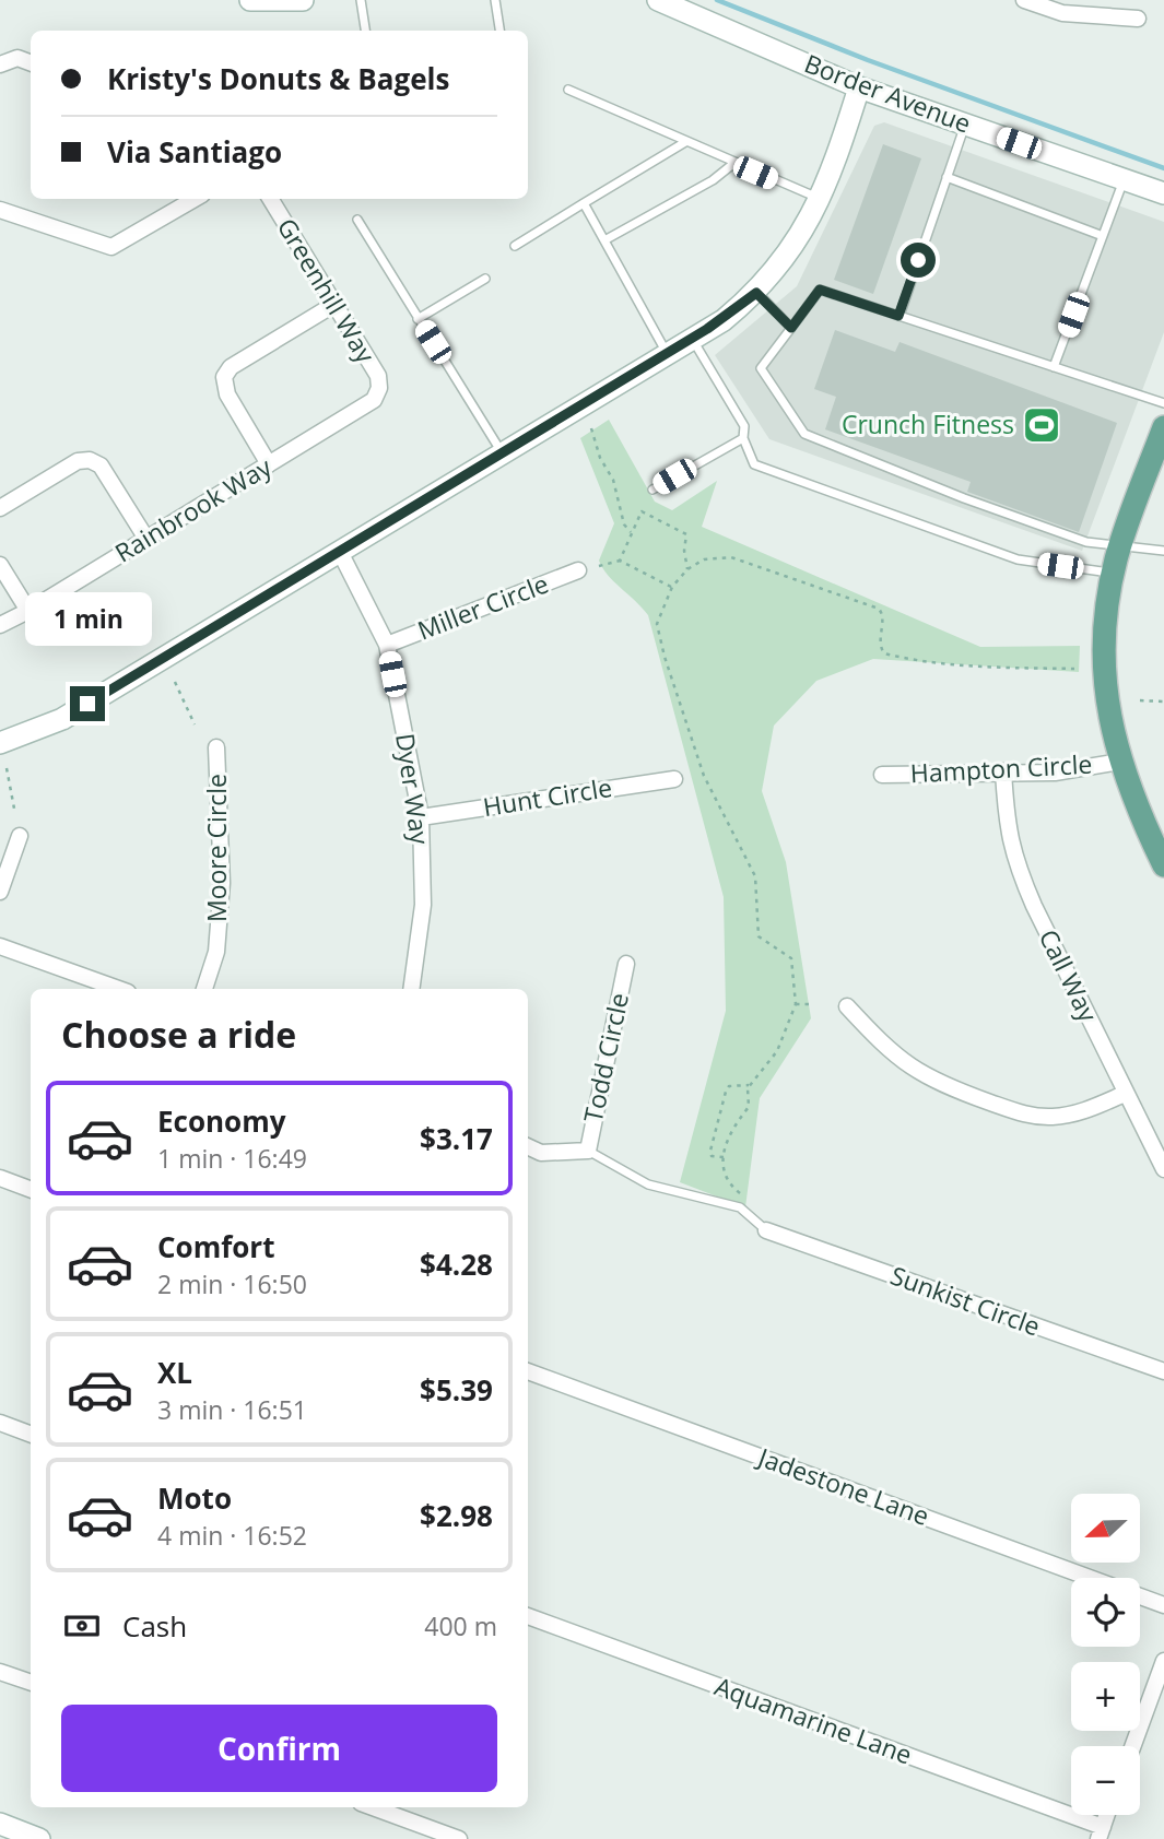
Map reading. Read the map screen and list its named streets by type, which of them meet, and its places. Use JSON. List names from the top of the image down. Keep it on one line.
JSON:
{"streets":{"street":["Border Avenue","Greenhill Way","Rainbrook Way","Miller Circle","Hampton Circle","Dyer Way","Hunt Circle","Moore Circle","Call Way","Todd Circle","Sunkist Circle","Jadestone Lane","Aquamarine Lane"]},"crossings":[["Greenhill Way","Rainbrook Way"],["Miller Circle","Dyer Way"],["Hampton Circle","Call Way"],["Dyer Way","Hunt Circle"]],"places":{"sports":["Crunch Fitness"]},"north":"left","page":{"banner":["Kristy's Donuts & Bagels","Via Santiago"],"bubble":"1 min","heading":"Choose a ride","list":[{"name":"Economy","note":"1 min · 16:49","value":"$3.17"},{"name":"Comfort","note":"2 min · 16:50","value":"$4.28"},{"name":"XL","note":"3 min · 16:51","value":"$5.39"},{"name":"Moto","note":"4 min · 16:52","value":"$2.98"}],"map_buttons":["+","−"],"pay":["Cash","400 m"],"buttons":"Confirm"}}
